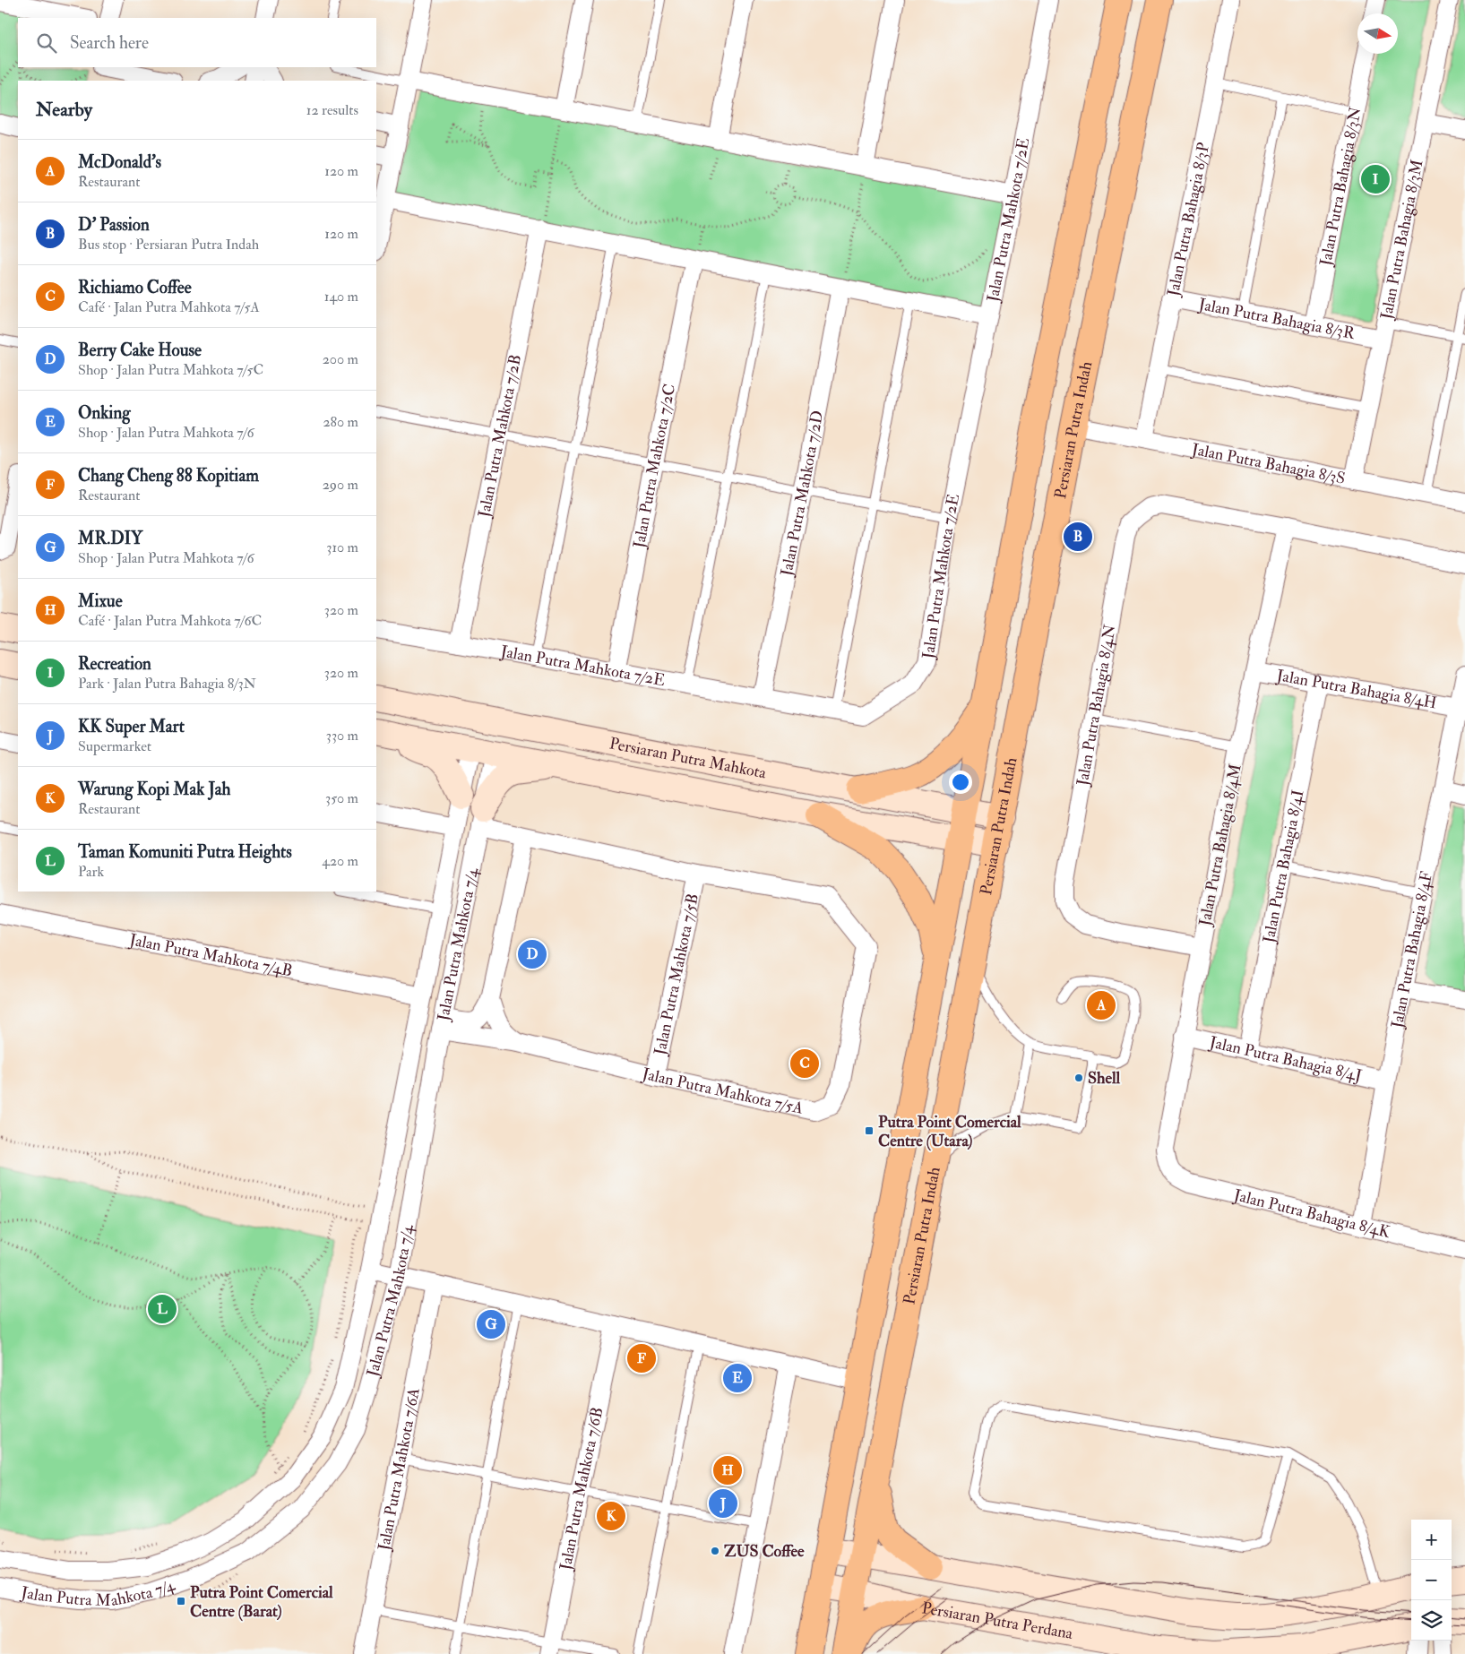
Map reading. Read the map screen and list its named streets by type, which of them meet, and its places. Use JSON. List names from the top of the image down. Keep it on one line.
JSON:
{"streets":{"main road":["Persiaran Putra Indah"],"street":["Jalan Putra Bahagia 8/3N","Jalan Putra Bahagia 8/3P","Jalan Putra Mahkota 7/2E","Jalan Putra Bahagia 8/3M","Jalan Putra Bahagia 8/3R","Jalan Putra Mahkota 7/2B","Jalan Putra Bahagia 8/3S","Jalan Putra Mahkota 7/2C","Jalan Putra Mahkota 7/2D","Jalan Putra Bahagia 8/4H","Jalan Putra Bahagia 8/4N","Persiaran Putra Mahkota","Jalan Putra Bahagia 8/4M","Jalan Putra Bahagia 8/4I","Jalan Putra Mahkota 7/4","Jalan Putra Bahagia 8/4F","Jalan Putra Mahkota 7/4B","Jalan Putra Mahkota 7/5B","Jalan Putra Bahagia 8/4J","Jalan Putra Mahkota 7/5A","Jalan Putra Bahagia 8/4K","Jalan Putra Mahkota 7/6A","Jalan Putra Mahkota 7/6B","Persiaran Putra Perdana"]},"crossings":[["Jalan Putra Bahagia 8/3N","Jalan Putra Bahagia 8/3R"],["Jalan Putra Bahagia 8/3P","Jalan Putra Bahagia 8/3R"],["Jalan Putra Bahagia 8/3P","Jalan Putra Bahagia 8/3S"],["Jalan Putra Mahkota 7/2E","Jalan Putra Mahkota 7/2B"],["Jalan Putra Mahkota 7/2E","Jalan Putra Mahkota 7/2C"],["Jalan Putra Mahkota 7/2E","Jalan Putra Mahkota 7/2D"],["Jalan Putra Bahagia 8/3M","Jalan Putra Bahagia 8/3R"],["Jalan Putra Bahagia 8/3M","Jalan Putra Bahagia 8/3S"],["Persiaran Putra Indah","Jalan Putra Bahagia 8/3S"],["Persiaran Putra Indah","Persiaran Putra Mahkota"],["Persiaran Putra Indah","Persiaran Putra Perdana"],["Jalan Putra Bahagia 8/4H","Jalan Putra Bahagia 8/4M"],["Jalan Putra Bahagia 8/4H","Jalan Putra Bahagia 8/4I"],["Jalan Putra Bahagia 8/4H","Jalan Putra Bahagia 8/4F"],["Jalan Putra Bahagia 8/4N","Jalan Putra Bahagia 8/4M"],["Persiaran Putra Mahkota","Jalan Putra Mahkota 7/4"],["Jalan Putra Bahagia 8/4M","Jalan Putra Bahagia 8/4J"],["Jalan Putra Bahagia 8/4M","Jalan Putra Bahagia 8/4K"],["Jalan Putra Bahagia 8/4I","Jalan Putra Bahagia 8/4J"],["Jalan Putra Mahkota 7/4","Jalan Putra Mahkota 7/4B"],["Jalan Putra Mahkota 7/4","Jalan Putra Mahkota 7/5A"],["Jalan Putra Bahagia 8/4F","Jalan Putra Bahagia 8/4J"],["Jalan Putra Bahagia 8/4F","Jalan Putra Bahagia 8/4K"],["Jalan Putra Mahkota 7/5B","Jalan Putra Mahkota 7/5A"]],"places":{"other":["Shell","ZUS Coffee"],"transit":["Putra Point Comercial Centre (Utara)","Putra Point Comercial Centre (Barat)"]},"north":"right","page":{"search":"Search here","heading":["Nearby","12 results"],"list":[{"mark":"A","name":"McDonald's","note":"Restaurant","value":"120 m"},{"mark":"B","name":"D' Passion","note":"Bus stop · Persiaran Putra Indah","value":"120 m"},{"mark":"C","name":"Richiamo Coffee","note":"Café · Jalan Putra Mahkota 7/5A","value":"140 m"},{"mark":"D","name":"Berry Cake House","note":"Shop · Jalan Putra Mahkota 7/5C","value":"200 m"},{"mark":"E","name":"Onking","note":"Shop · Jalan Putra Mahkota 7/6","value":"280 m"},{"mark":"F","name":"Chang Cheng 88 Kopitiam","note":"Restaurant","value":"290 m"},{"mark":"G","name":"MR.DIY","note":"Shop · Jalan Putra Mahkota 7/6","value":"310 m"},{"mark":"H","name":"Mixue","note":"Café · Jalan Putra Mahkota 7/6C","value":"320 m"},{"mark":"I","name":"Recreation","note":"Park · Jalan Putra Bahagia 8/3N","value":"320 m"},{"mark":"J","name":"KK Super Mart","note":"Supermarket","value":"330 m"},{"mark":"K","name":"Warung Kopi Mak Jah","note":"Restaurant","value":"350 m"},{"mark":"L","name":"Taman Komuniti Putra Heights","note":"Park","value":"420 m"}],"pins":["I","B","D","A","C","L","G","F","E","H","J","K"],"map_buttons":["+","−"]}}
